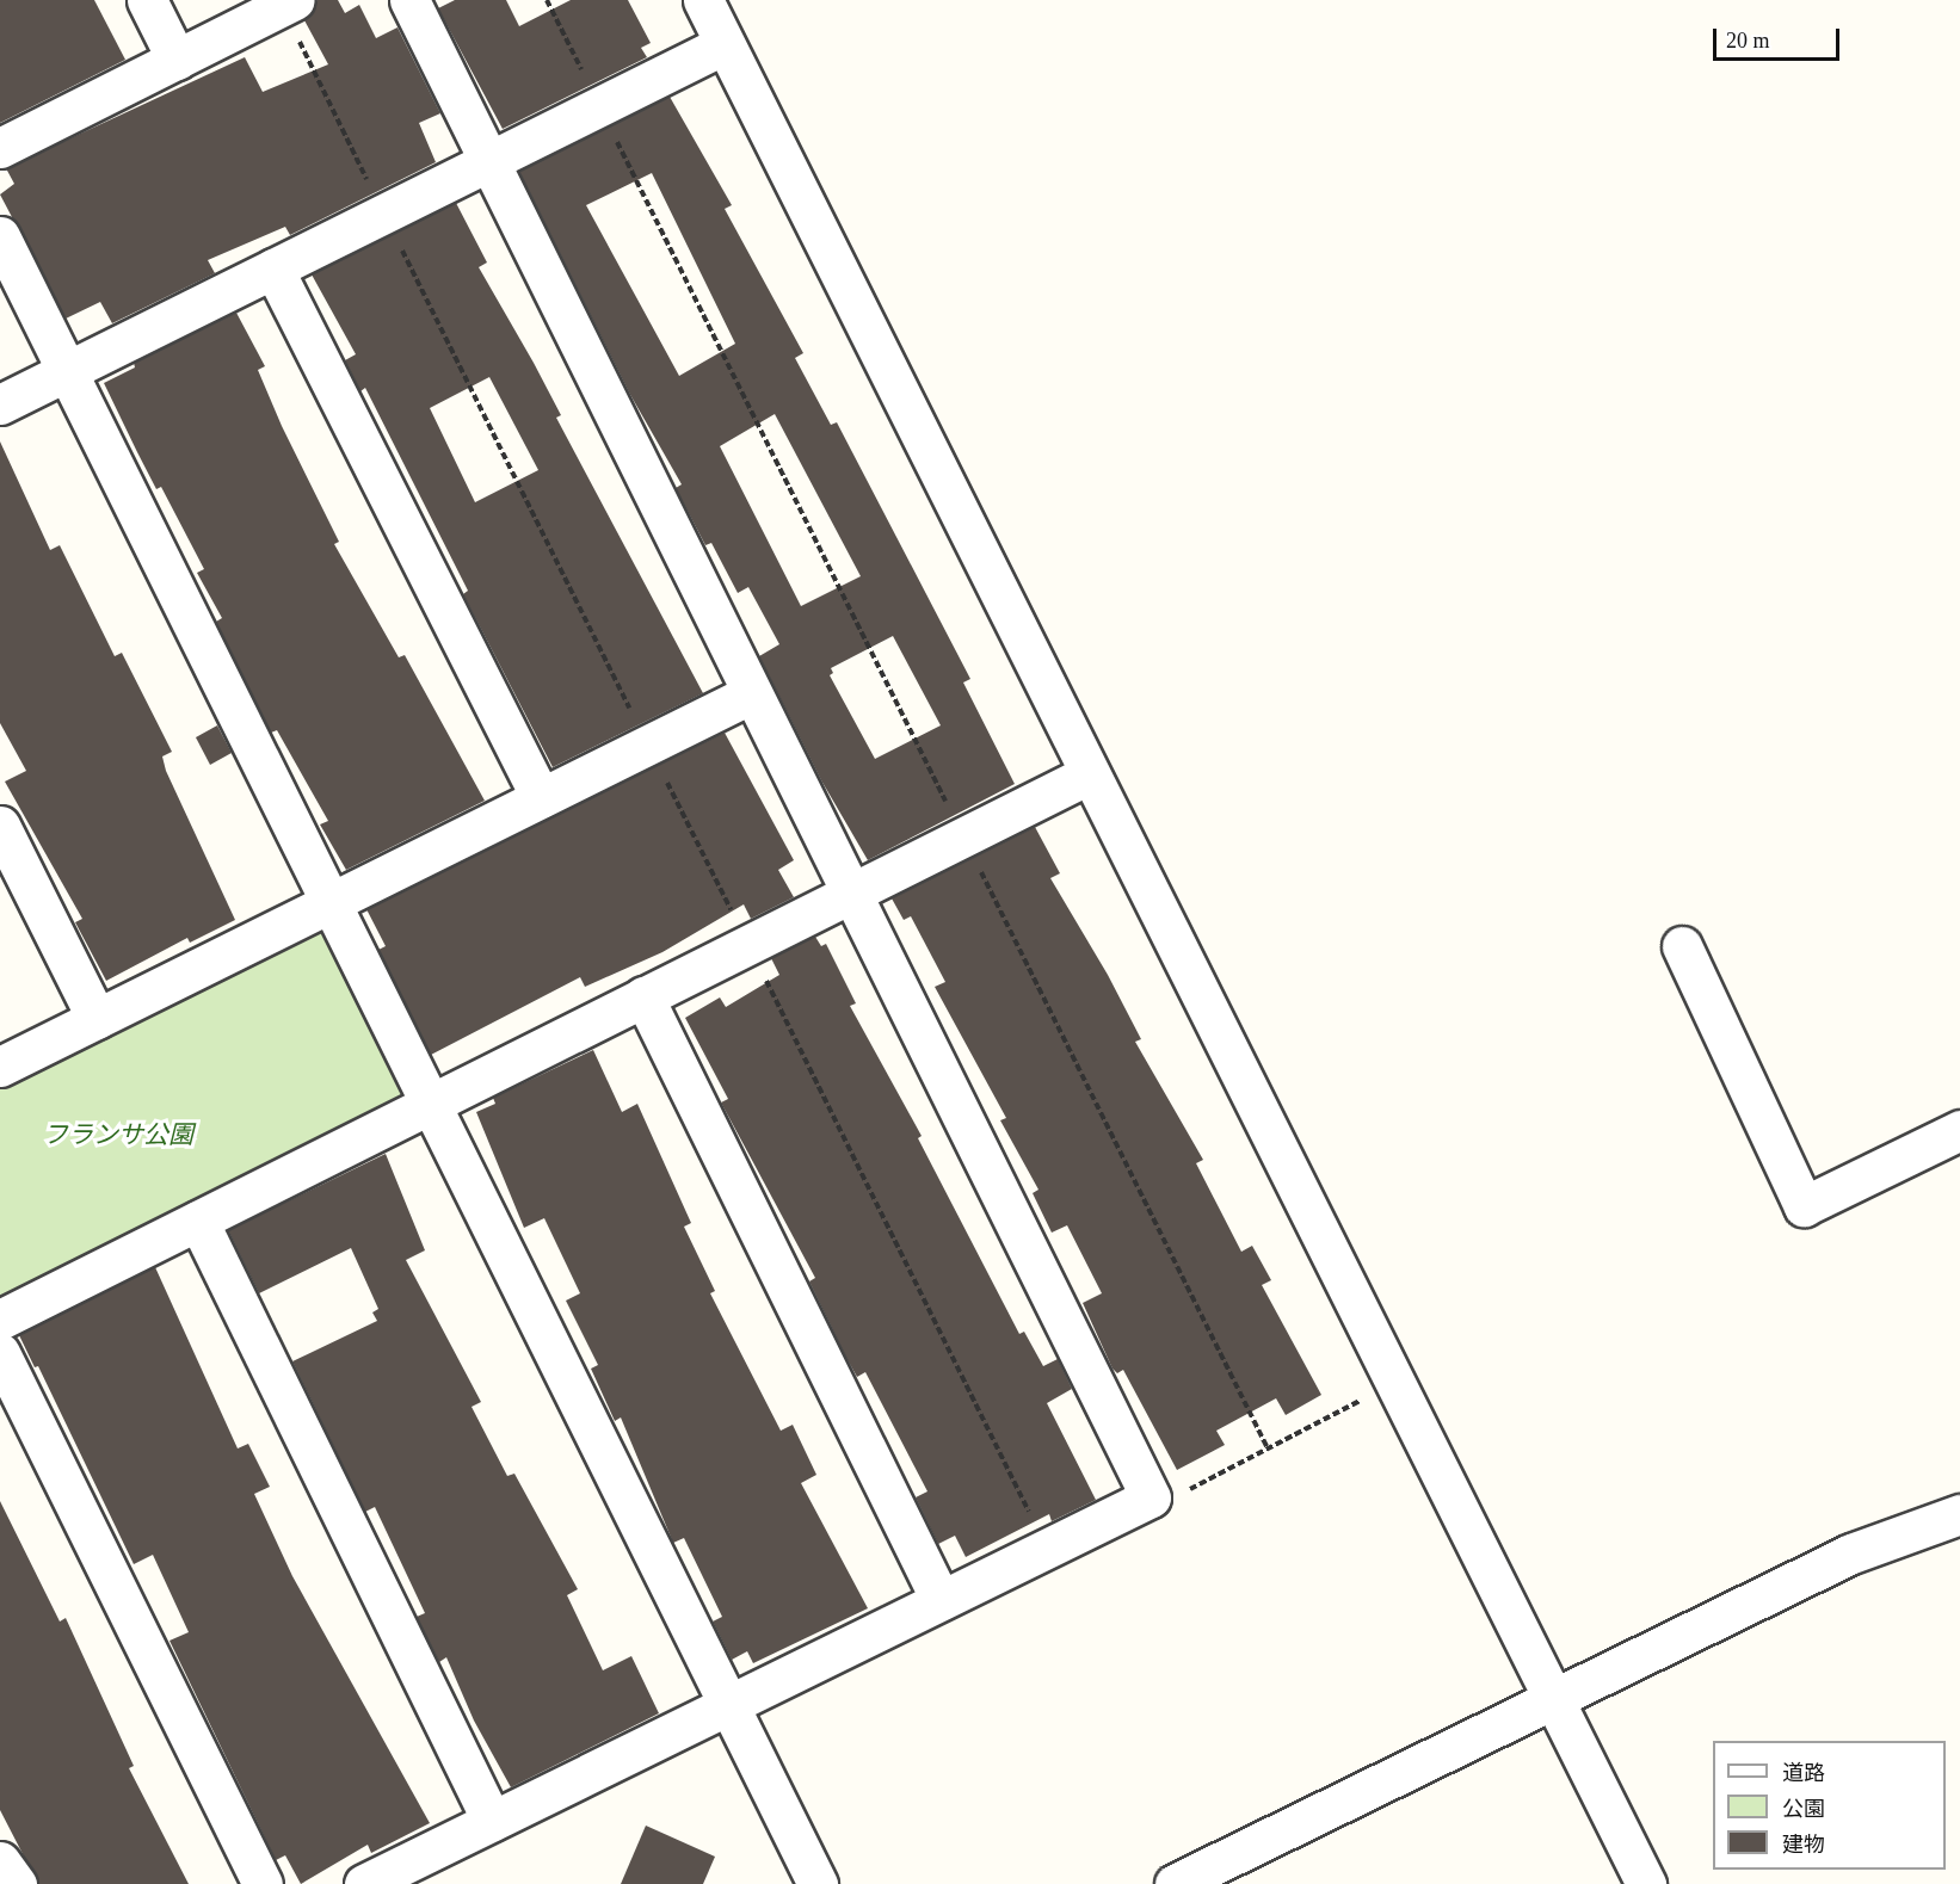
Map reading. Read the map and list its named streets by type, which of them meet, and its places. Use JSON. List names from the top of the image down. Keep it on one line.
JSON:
{"parks":["フランサ公園"],"legend":["道路","公園","建物"],"scale_bar":"20 m"}
